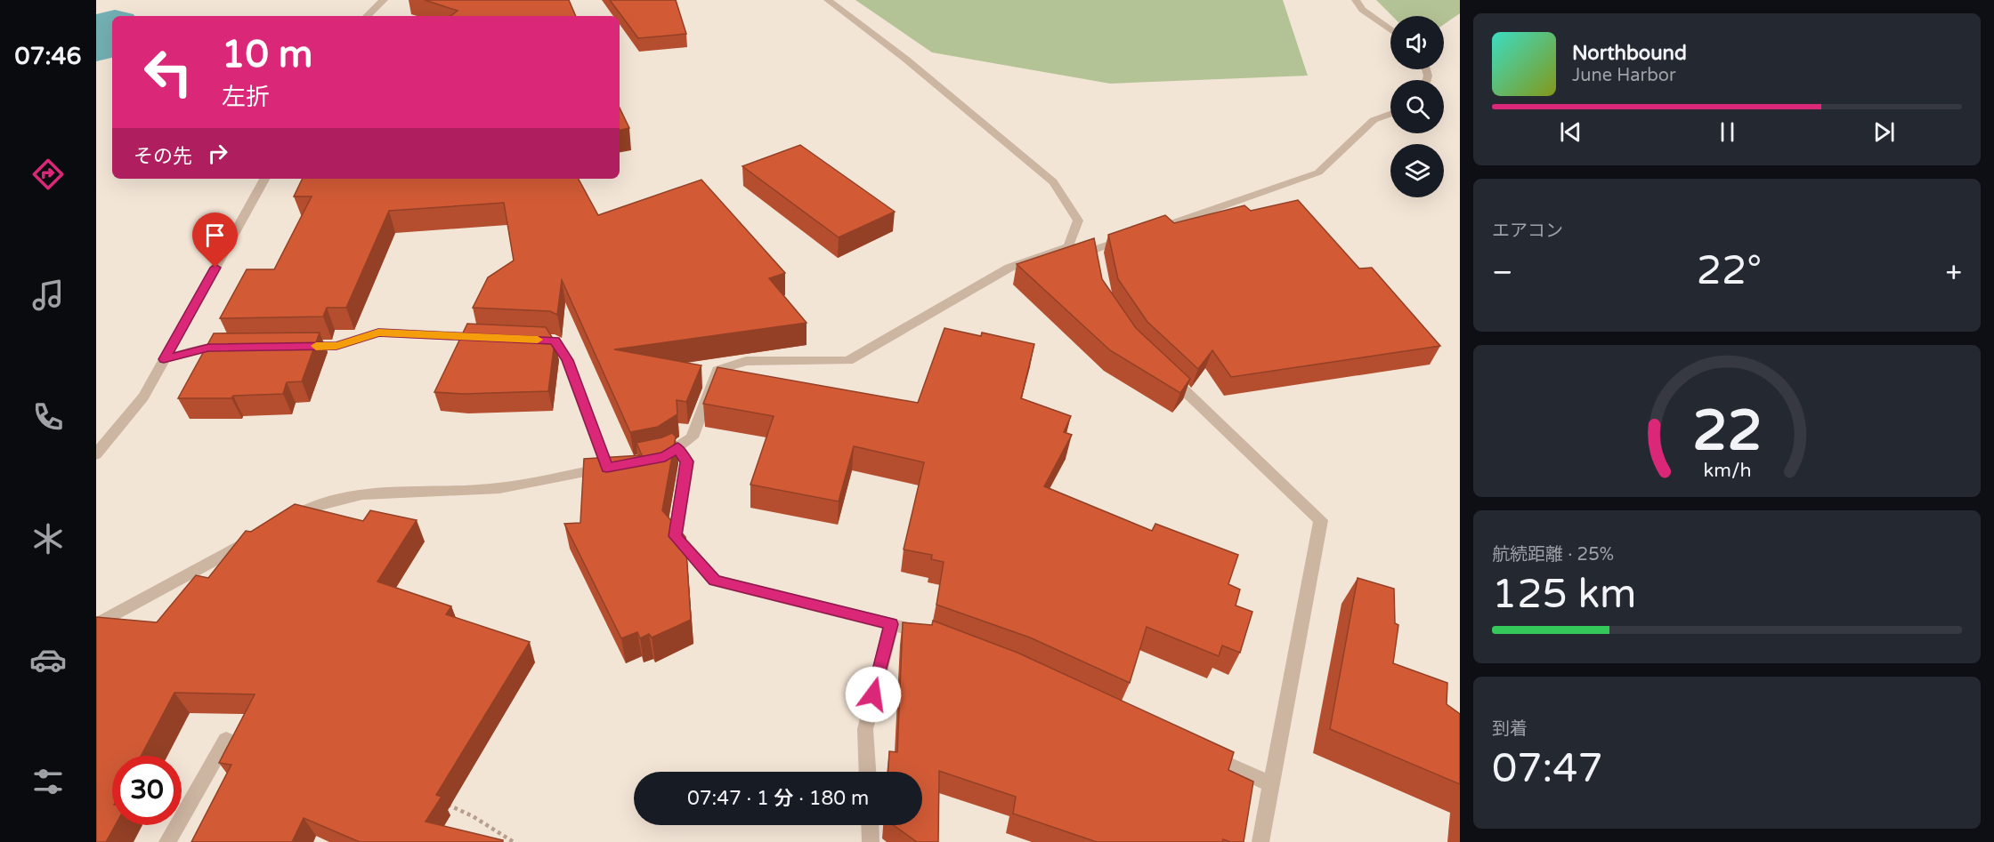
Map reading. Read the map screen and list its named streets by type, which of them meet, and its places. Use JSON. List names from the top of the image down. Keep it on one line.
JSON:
{"page":{"tabs":"07:46","turn":["10 m","左折"],"song":["Northbound","June Harbor"],"then":"その先","tile":["エアコン",["航続距離 · 25%","125 km"],["到着","07:47"]],"heat":["−","22°","+"],"limit":"30","trip":"07:47 · 1 分 · 180 m","gauge":["22","km/h"]}}
